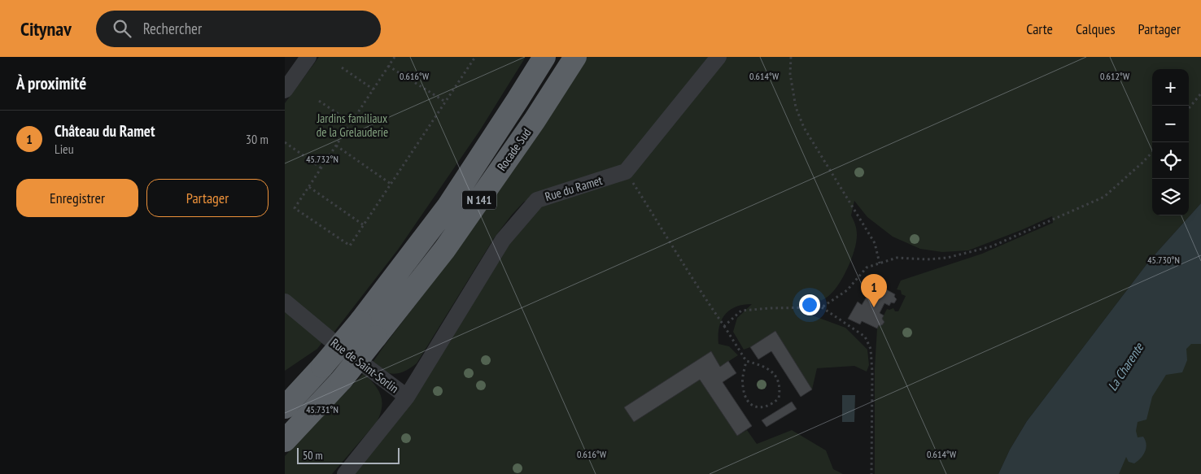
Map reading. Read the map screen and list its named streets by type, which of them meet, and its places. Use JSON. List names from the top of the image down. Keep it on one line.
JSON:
{"streets":{"highway":["Rocade Sud","N 141"],"street":["Rue du Ramet","Rue de Saint-Sorlin"]},"crossings":[["Rue du Ramet","Rue de Saint-Sorlin"]],"water":["La Charente"],"parks":["Jardins familiaux de la Grelauderie"],"scale_bar":"50 m","page":{"header":"Citynav","search":"Rechercher","nav":["Carte","Calques","Partager"],"heading":"À proximité","map_buttons":["+","−"],"list":[{"mark":"1","name":"Château du Ramet","note":"Lieu","value":"30 m"}],"buttons":["Enregistrer","Partager"],"pins":"1","scale":"50 m"},"coordinates":["0.616°W","0.614°W","0.612°W","45.732°N","45.730°N","45.731°N"]}
